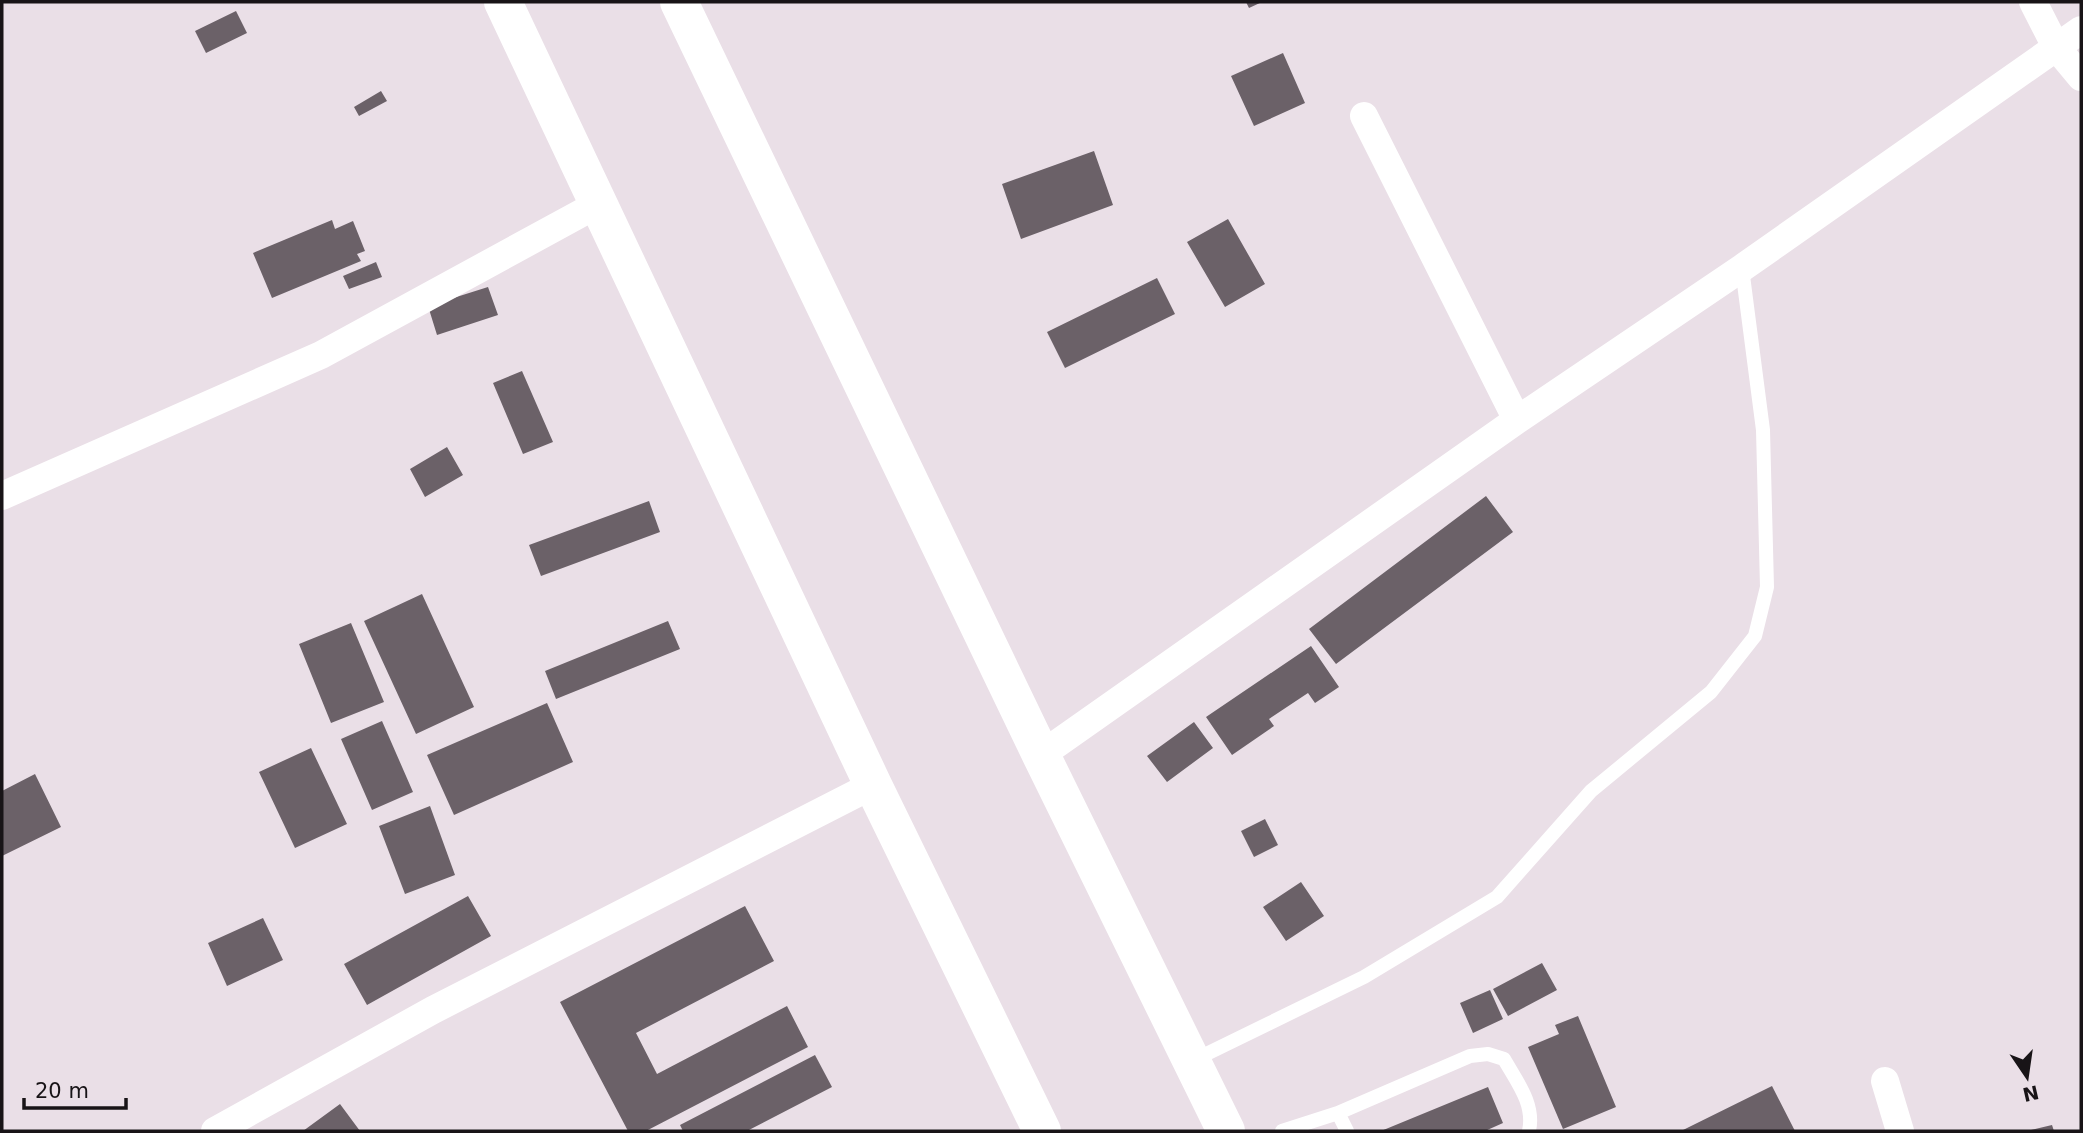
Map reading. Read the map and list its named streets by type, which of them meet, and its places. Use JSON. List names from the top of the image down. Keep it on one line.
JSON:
{"scale_bar":"20 m","north":"bottom"}
